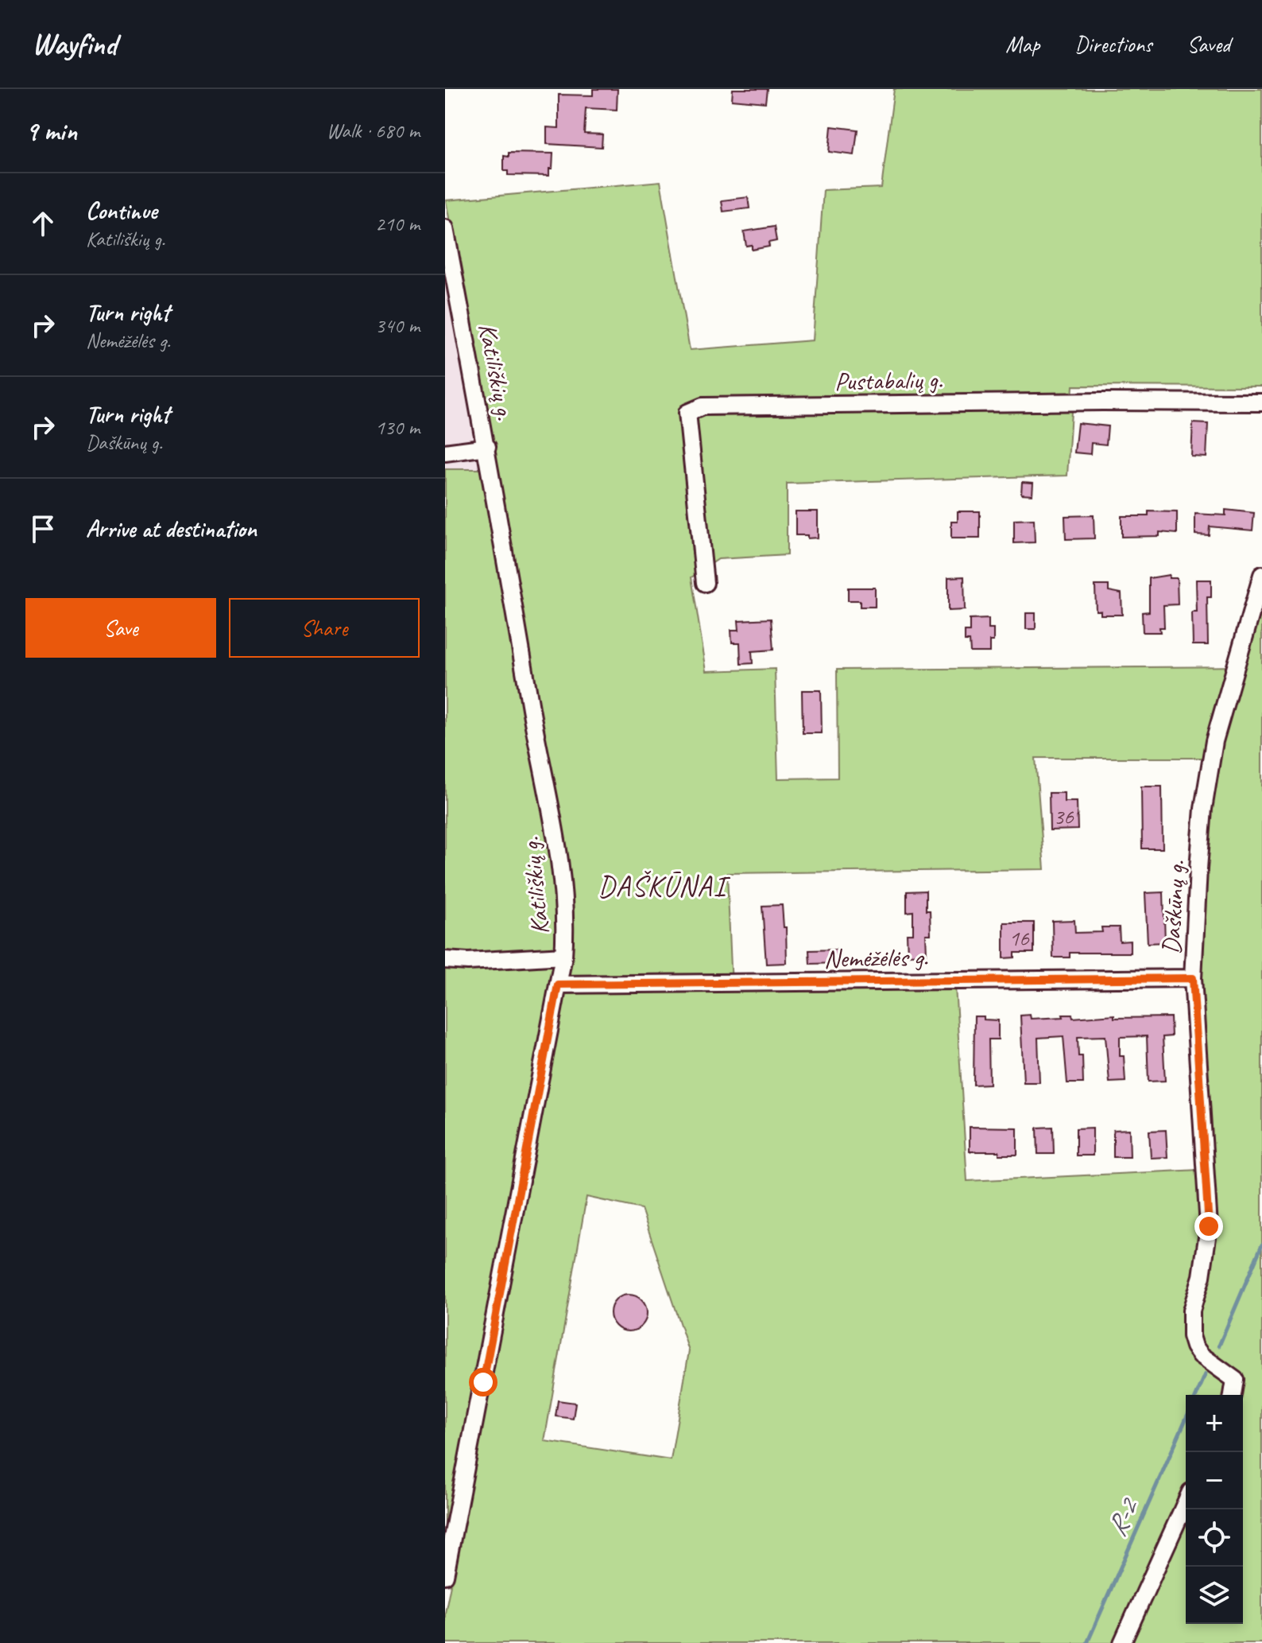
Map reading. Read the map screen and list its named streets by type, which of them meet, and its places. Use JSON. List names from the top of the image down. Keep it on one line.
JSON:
{"streets":{"street":["Katiliškių g.","Pustabalių g.","Daškūnų g.","Nemėžėlės g."]},"crossings":[["Katiliškių g.","Nemėžėlės g."],["Daškūnų g.","Nemėžėlės g."]],"districts":["DAŠKŪNAI"],"water":["R-2"],"house_numbers":["36","16"],"page":{"header":"Wayfind","nav":["Map","Directions","Saved"],"heading":["9 min","Walk · 680 m"],"list":[["Continue","Katiliškių g.","210 m"],["Turn right","Nemėžėlės g.","340 m"],["Turn right","Daškūnų g.","130 m"],"Arrive at destination"],"buttons":["Save","Share"],"map_buttons":["+","−"]}}
